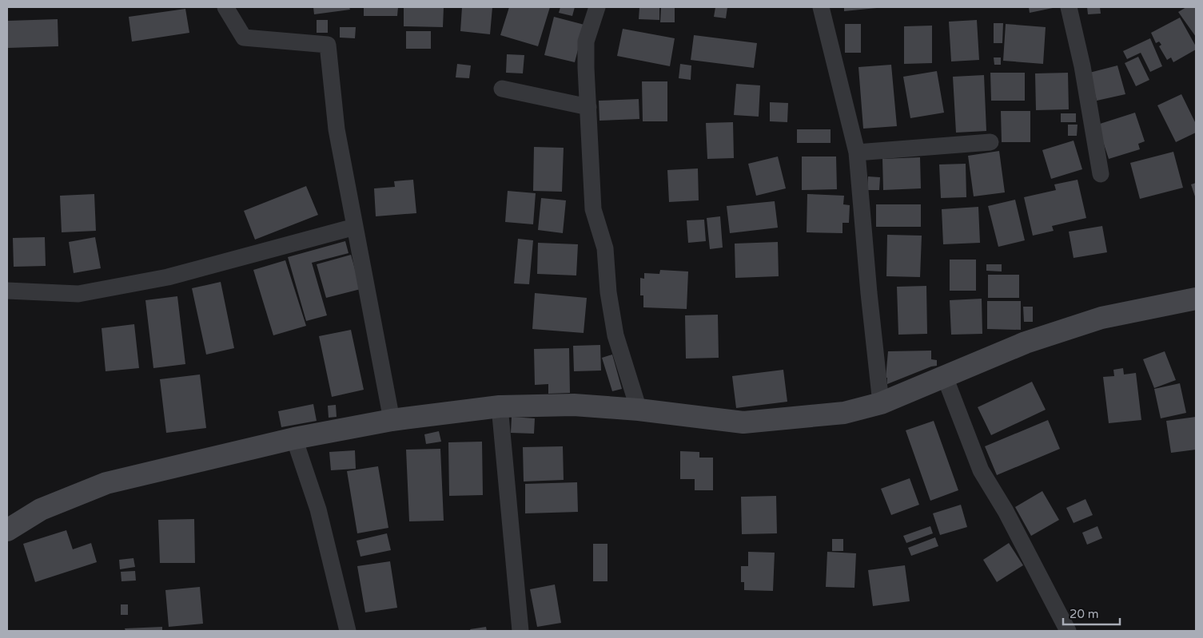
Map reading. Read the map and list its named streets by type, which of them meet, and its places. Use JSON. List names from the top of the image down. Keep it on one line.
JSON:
{"scale_bar":"20 m"}
